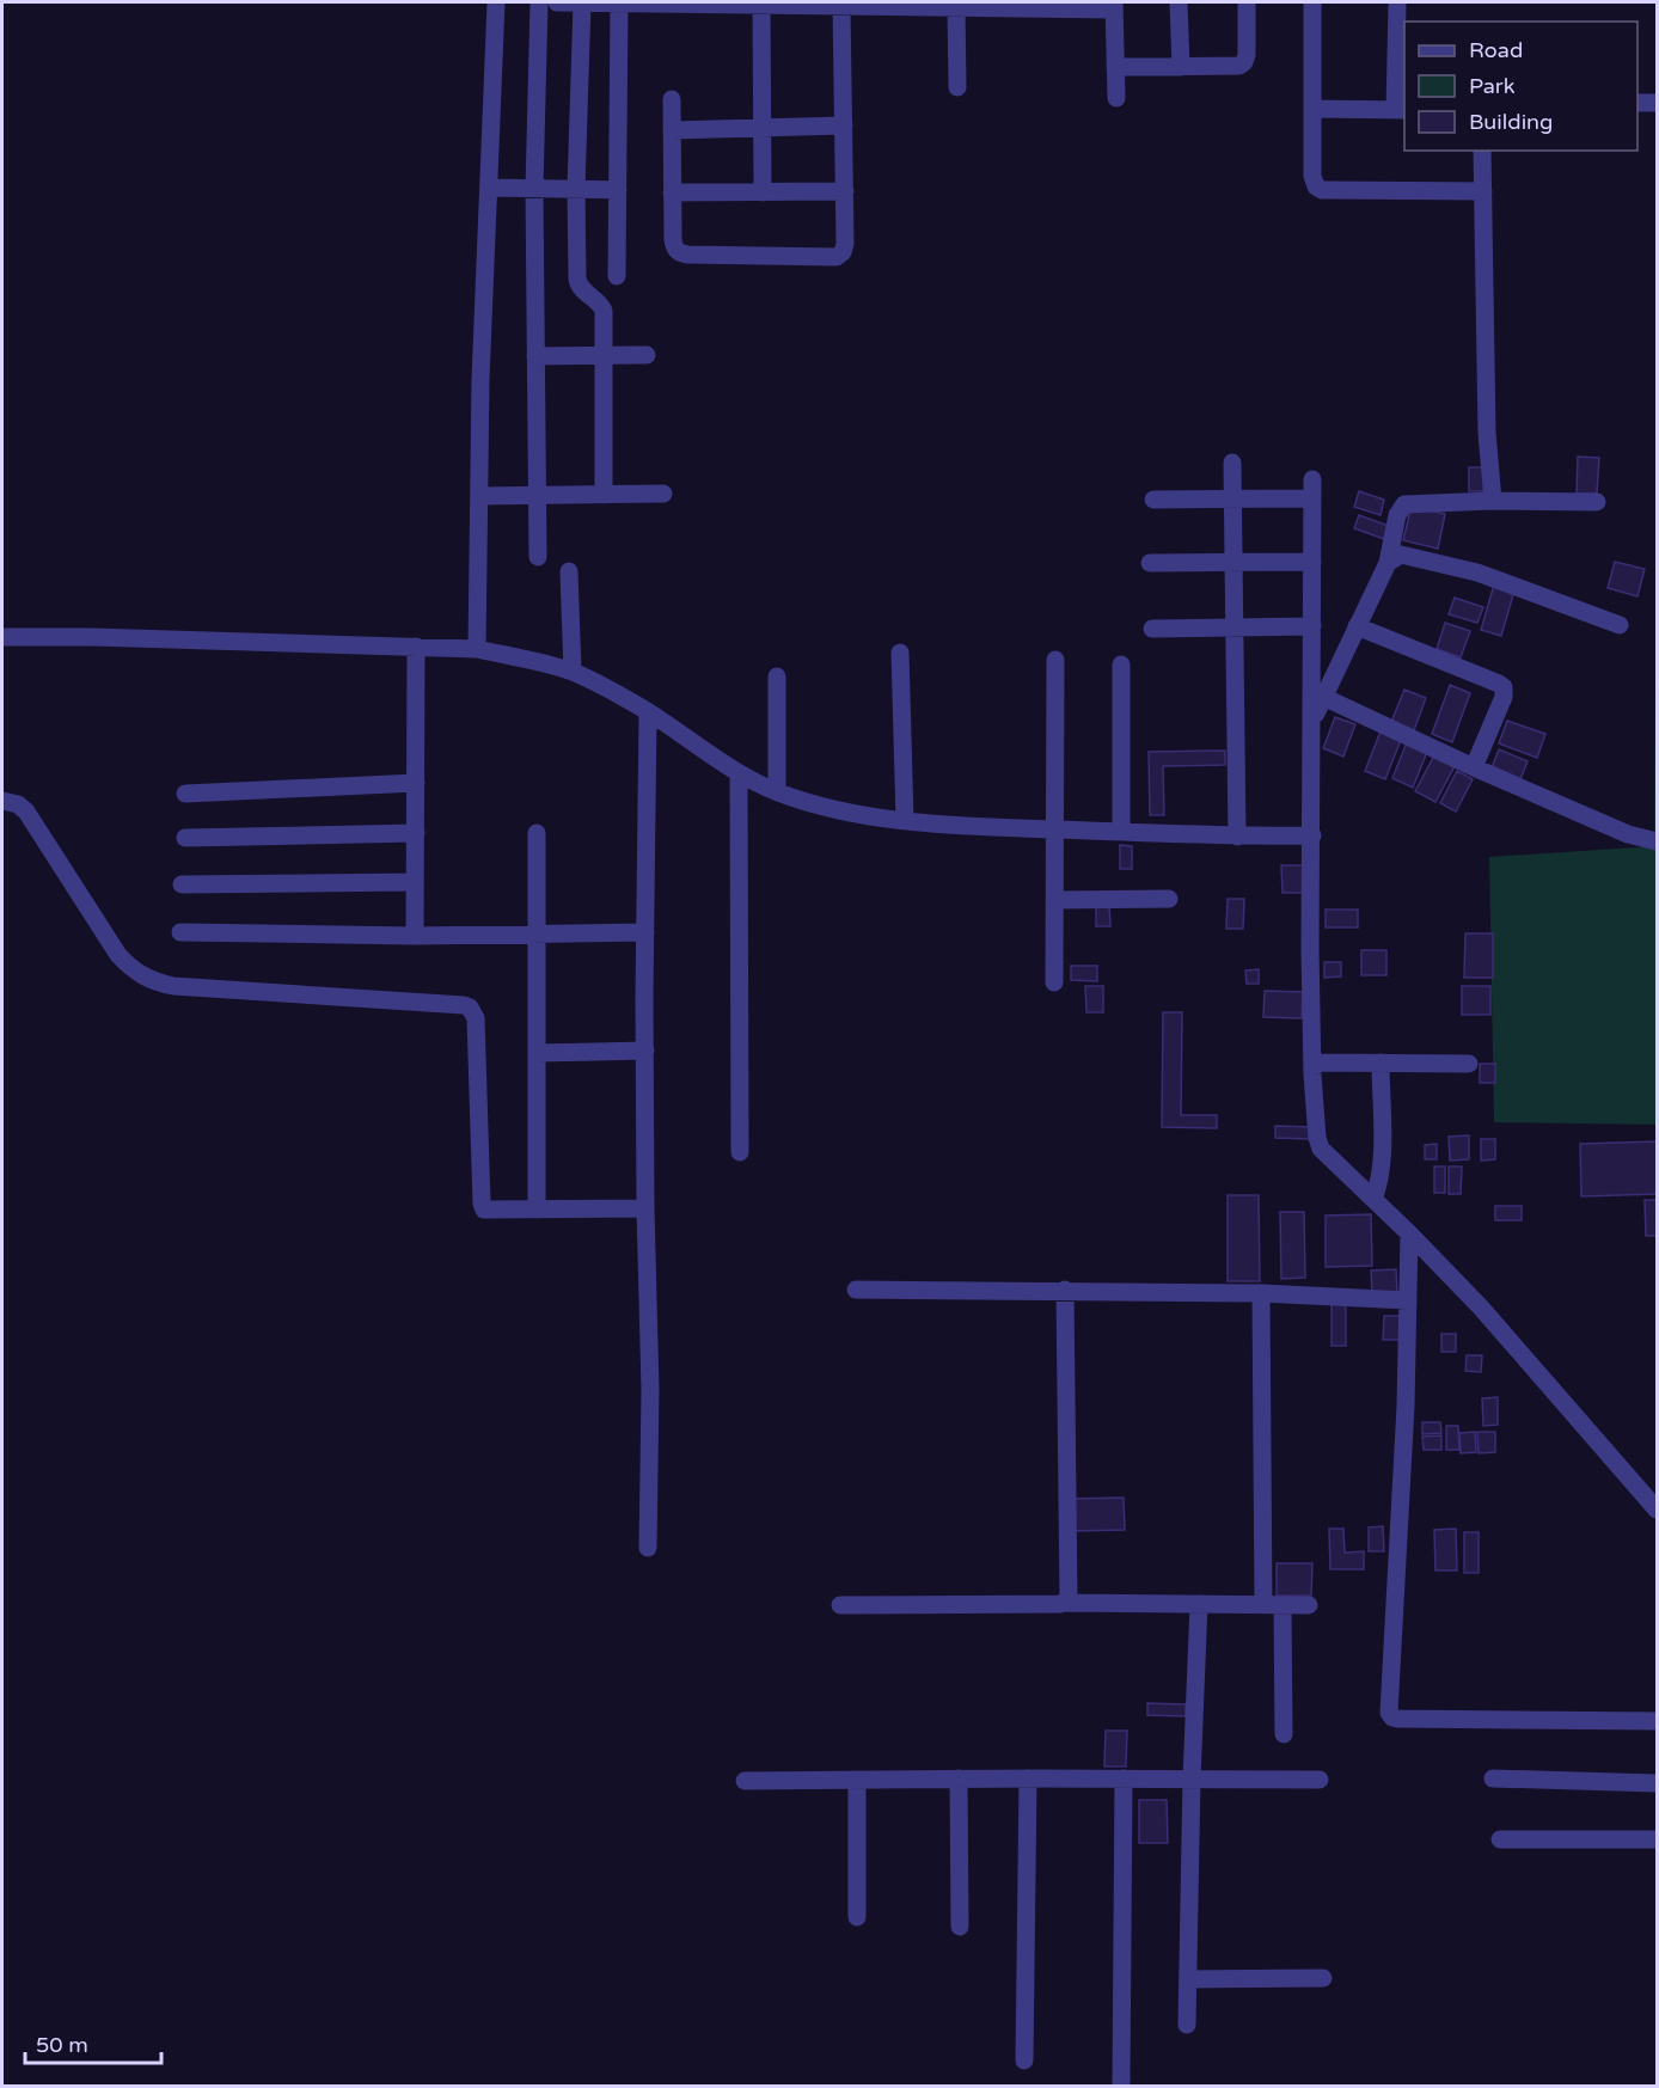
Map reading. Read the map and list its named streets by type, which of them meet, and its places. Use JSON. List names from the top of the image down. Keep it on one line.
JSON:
{"legend":["Road","Park","Building"],"scale_bar":"50 m"}
